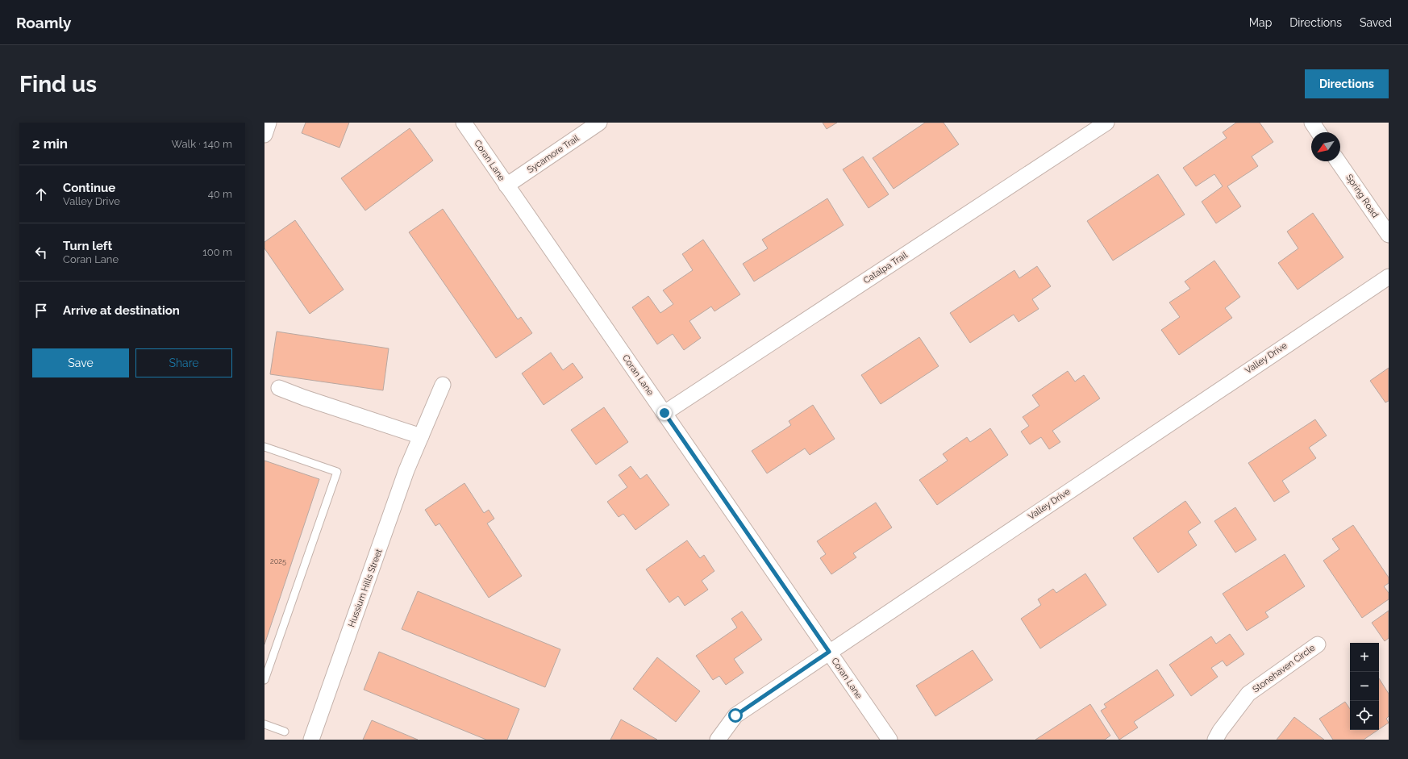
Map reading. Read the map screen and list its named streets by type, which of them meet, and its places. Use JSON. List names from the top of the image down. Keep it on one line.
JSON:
{"streets":{"street":["Sycamore Trail","Coran Lane","Spring Road","Catalpa Trail","Valley Drive","Hussium Hills Street","Stonehaven Circle"]},"crossings":[["Sycamore Trail","Coran Lane"],["Coran Lane","Catalpa Trail"],["Coran Lane","Valley Drive"]],"house_numbers":["2025"],"north":"bottom left","page":{"header":"Roamly","nav":["Map","Directions","Saved"],"buttons":["Directions",["Save","Share"]],"title":"Find us","heading":["2 min","Walk · 140 m"],"list":[["Continue","Valley Drive","40 m"],["Turn left","Coran Lane","100 m"],"Arrive at destination"],"map_buttons":["+","−"]}}
